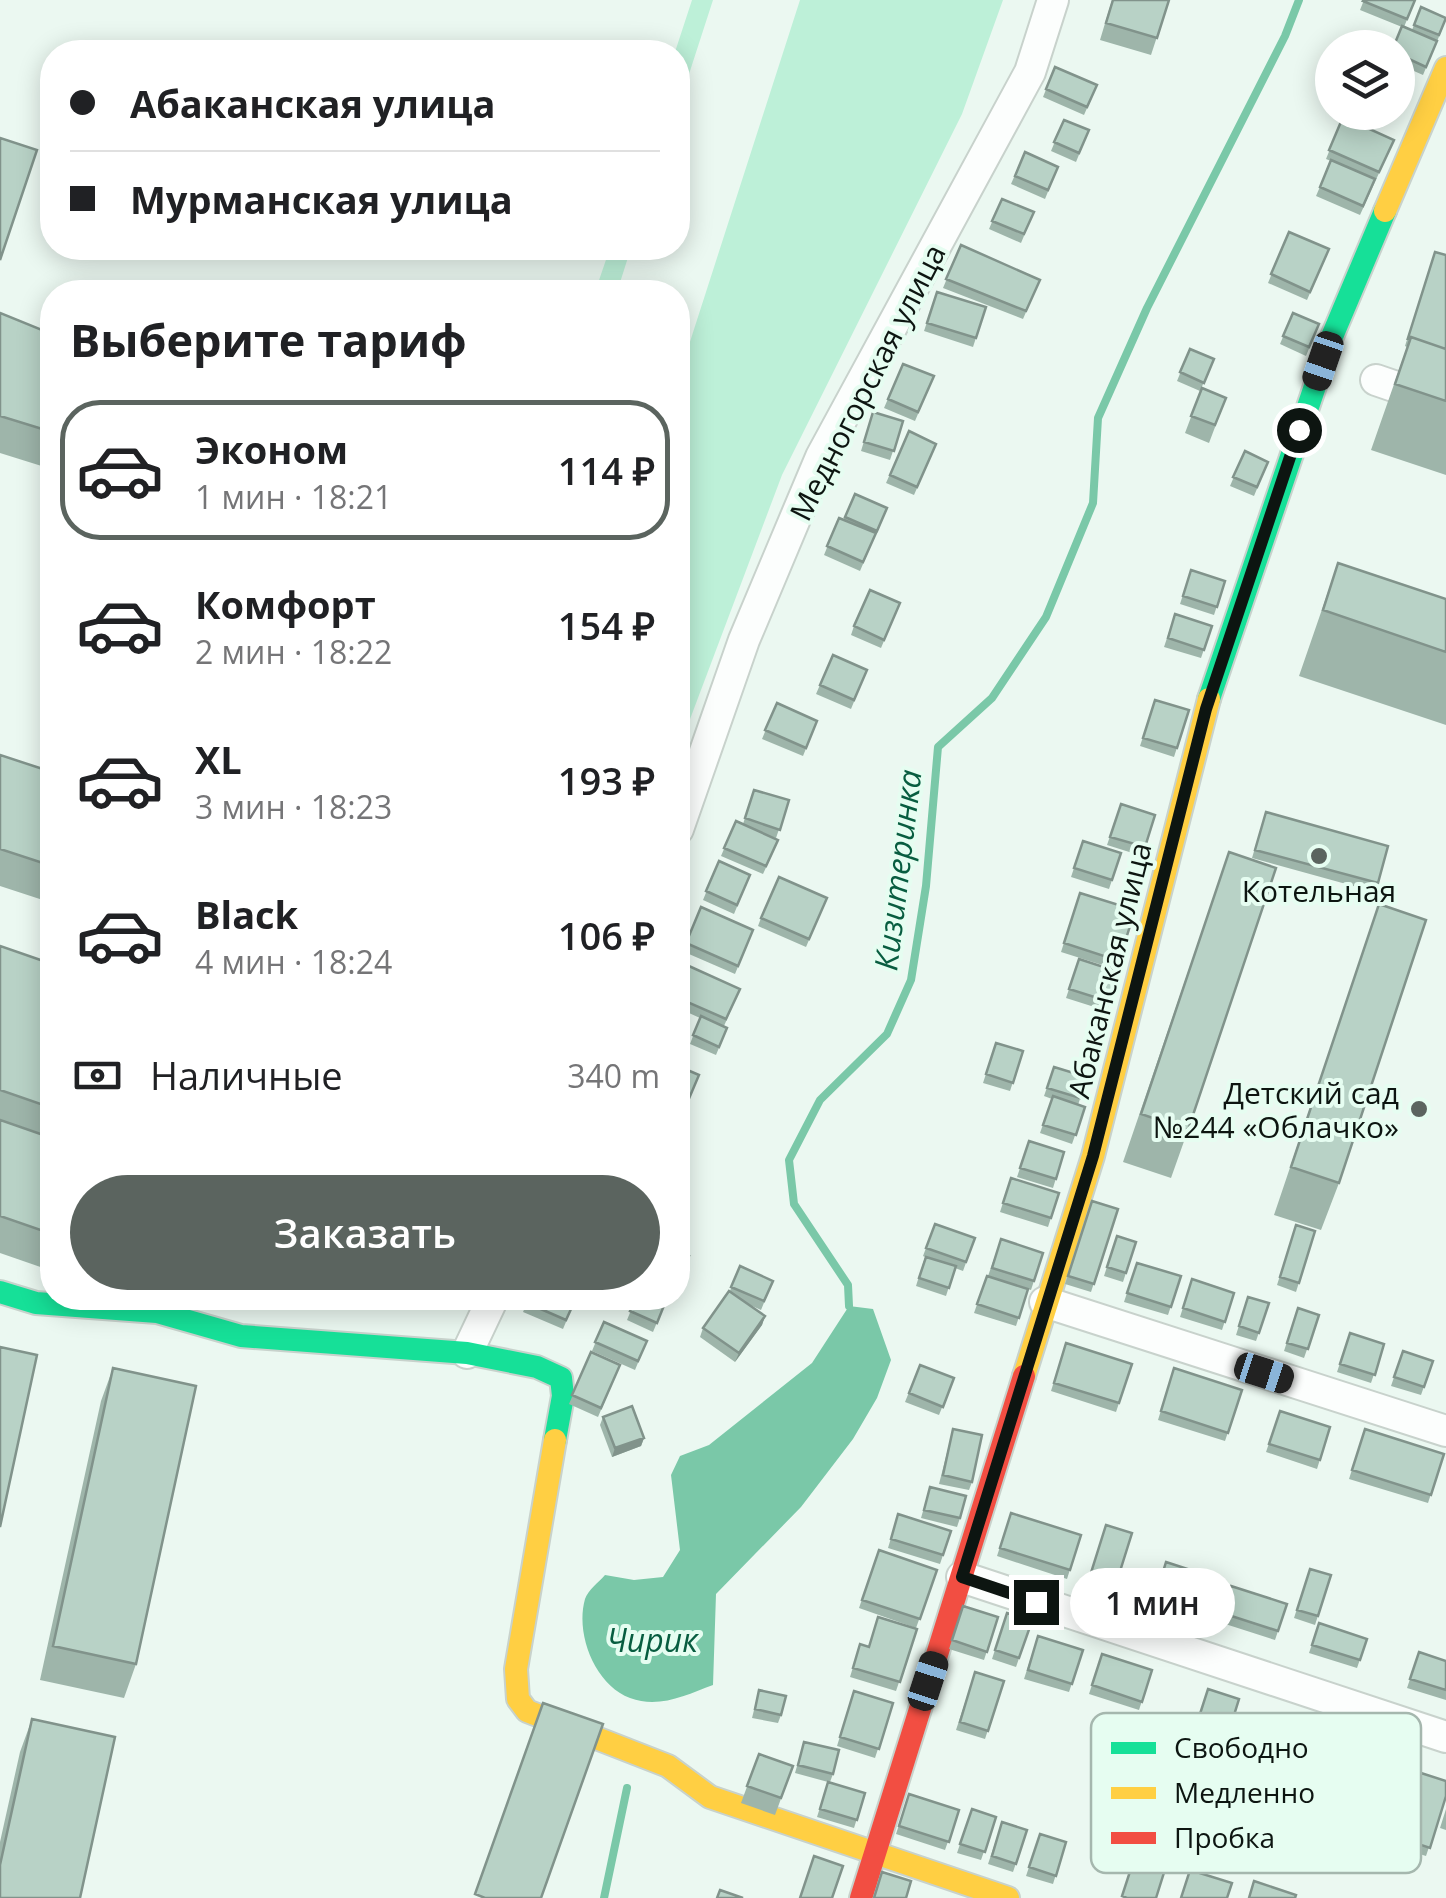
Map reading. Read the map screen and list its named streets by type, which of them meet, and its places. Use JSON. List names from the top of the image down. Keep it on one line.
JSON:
{"streets":{"street":["Медногорская улица","Абаканская улица"]},"water":["Кизитеринка","Чирик"],"places":["Котельная","Детский сад №244 «Облачко»"],"legend":["Свободно","Медленно","Пробка"],"page":{"banner":["Абаканская улица","Мурманская улица"],"heading":"Выберите тариф","list":[{"name":"Эконом","note":"1 мин · 18:21","value":"114 ₽"},{"name":"Комфорт","note":"2 мин · 18:22","value":"154 ₽"},{"name":"XL","note":"3 мин · 18:23","value":"193 ₽"},{"name":"Black","note":"4 мин · 18:24","value":"106 ₽"}],"pay":["Наличные","340 m"],"buttons":"Заказать","bubble":"1 мин"}}
